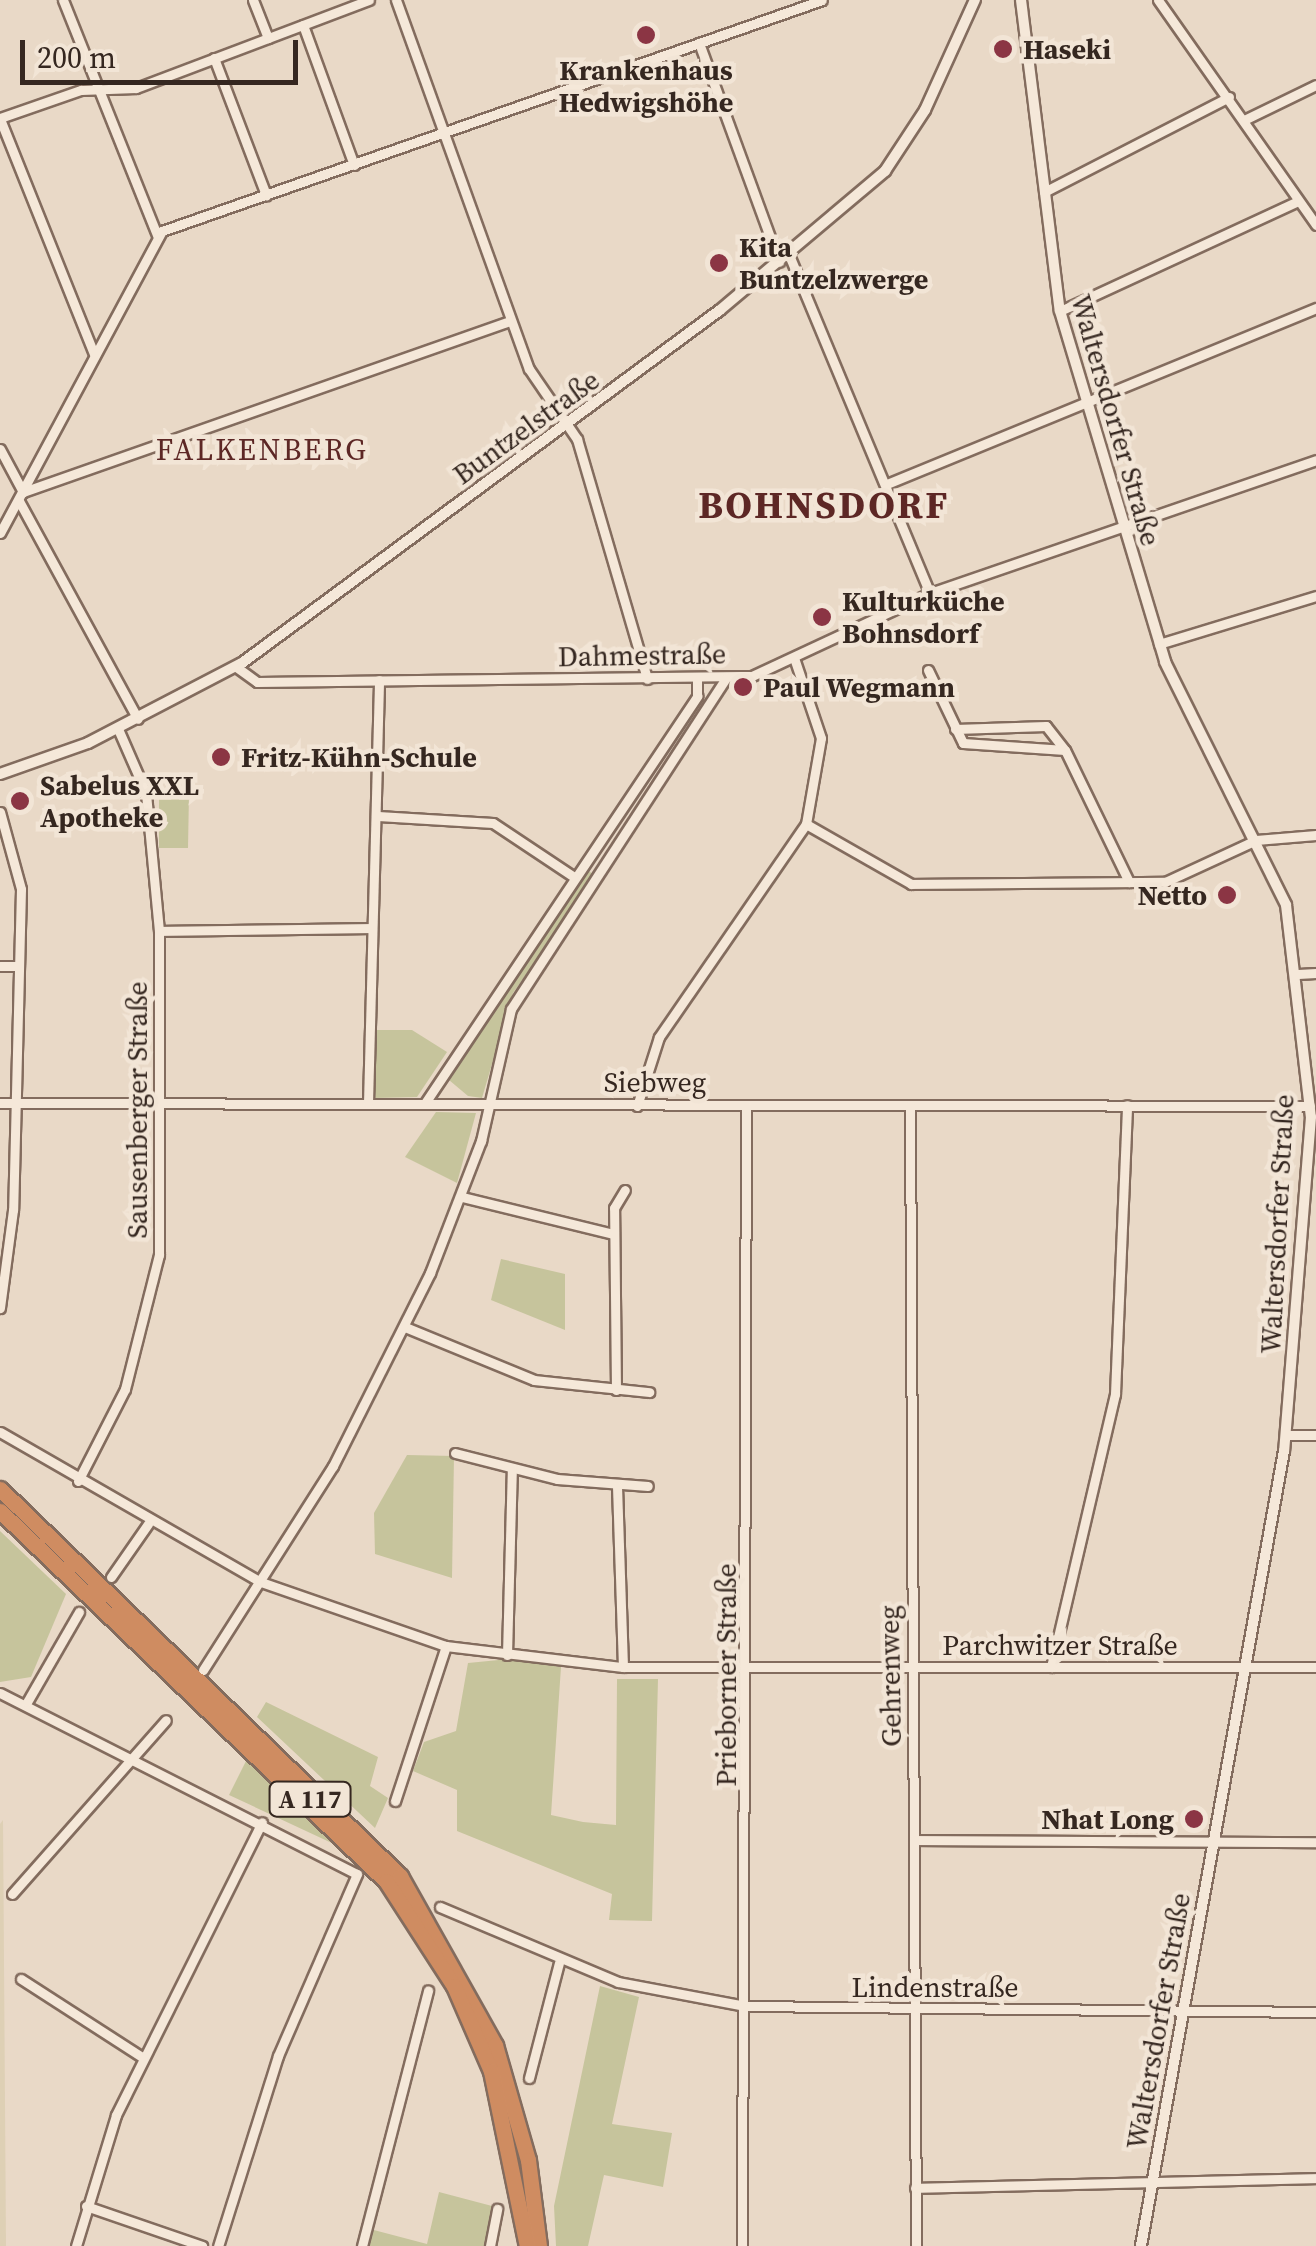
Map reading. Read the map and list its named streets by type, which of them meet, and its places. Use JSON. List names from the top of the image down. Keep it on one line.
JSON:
{"streets":{"highway":["A 117"],"street":["Waltersdorfer Straße","Buntzelstraße","Dahmestraße","Siebweg","Sausenberger Straße","Parchwitzer Straße","Prieborner Straße","Gehrenweg","Lindenstraße"]},"crossings":[["Waltersdorfer Straße","Dahmestraße"],["Waltersdorfer Straße","Siebweg"],["Waltersdorfer Straße","Parchwitzer Straße"],["Waltersdorfer Straße","Lindenstraße"],["Buntzelstraße","Dahmestraße"],["Buntzelstraße","Sausenberger Straße"],["Siebweg","Sausenberger Straße"],["Siebweg","Prieborner Straße"],["Siebweg","Gehrenweg"],["Sausenberger Straße","Parchwitzer Straße"],["Parchwitzer Straße","Prieborner Straße"],["Parchwitzer Straße","Gehrenweg"],["Prieborner Straße","Lindenstraße"],["Gehrenweg","Lindenstraße"]],"districts":["FALKENBERG","BOHNSDORF"],"places":["Krankenhaus Hedwigshöhe","Haseki","Kita Buntzelzwerge","Kulturküche Bohnsdorf","Paul Wegmann","Fritz-Kühn-Schule","Sabelus XXL Apotheke","Netto","Nhat Long"],"scale_bar":"200 m"}
